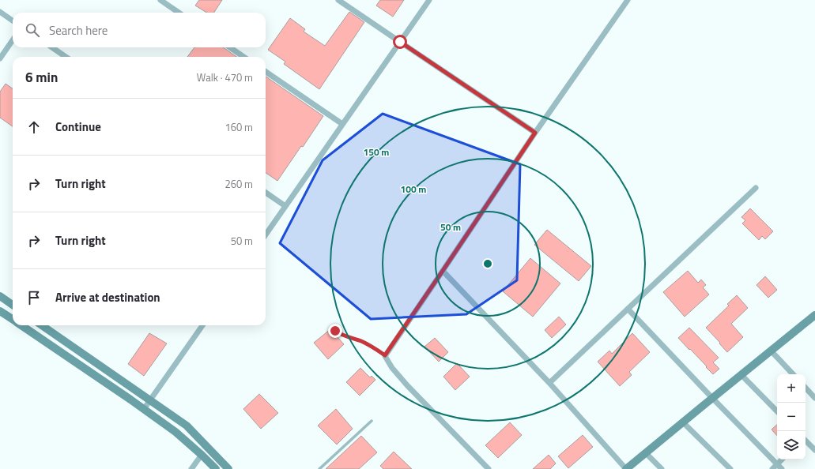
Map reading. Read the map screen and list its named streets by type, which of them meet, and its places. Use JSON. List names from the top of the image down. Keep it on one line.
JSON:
{"page":{"search":"Search here","heading":["6 min","Walk · 470 m"],"list":[["Continue","160 m"],["Turn right","260 m"],["Turn right","50 m"],"Arrive at destination"],"map_buttons":["+","−"]},"rings":["150 m","100 m","50 m"]}
